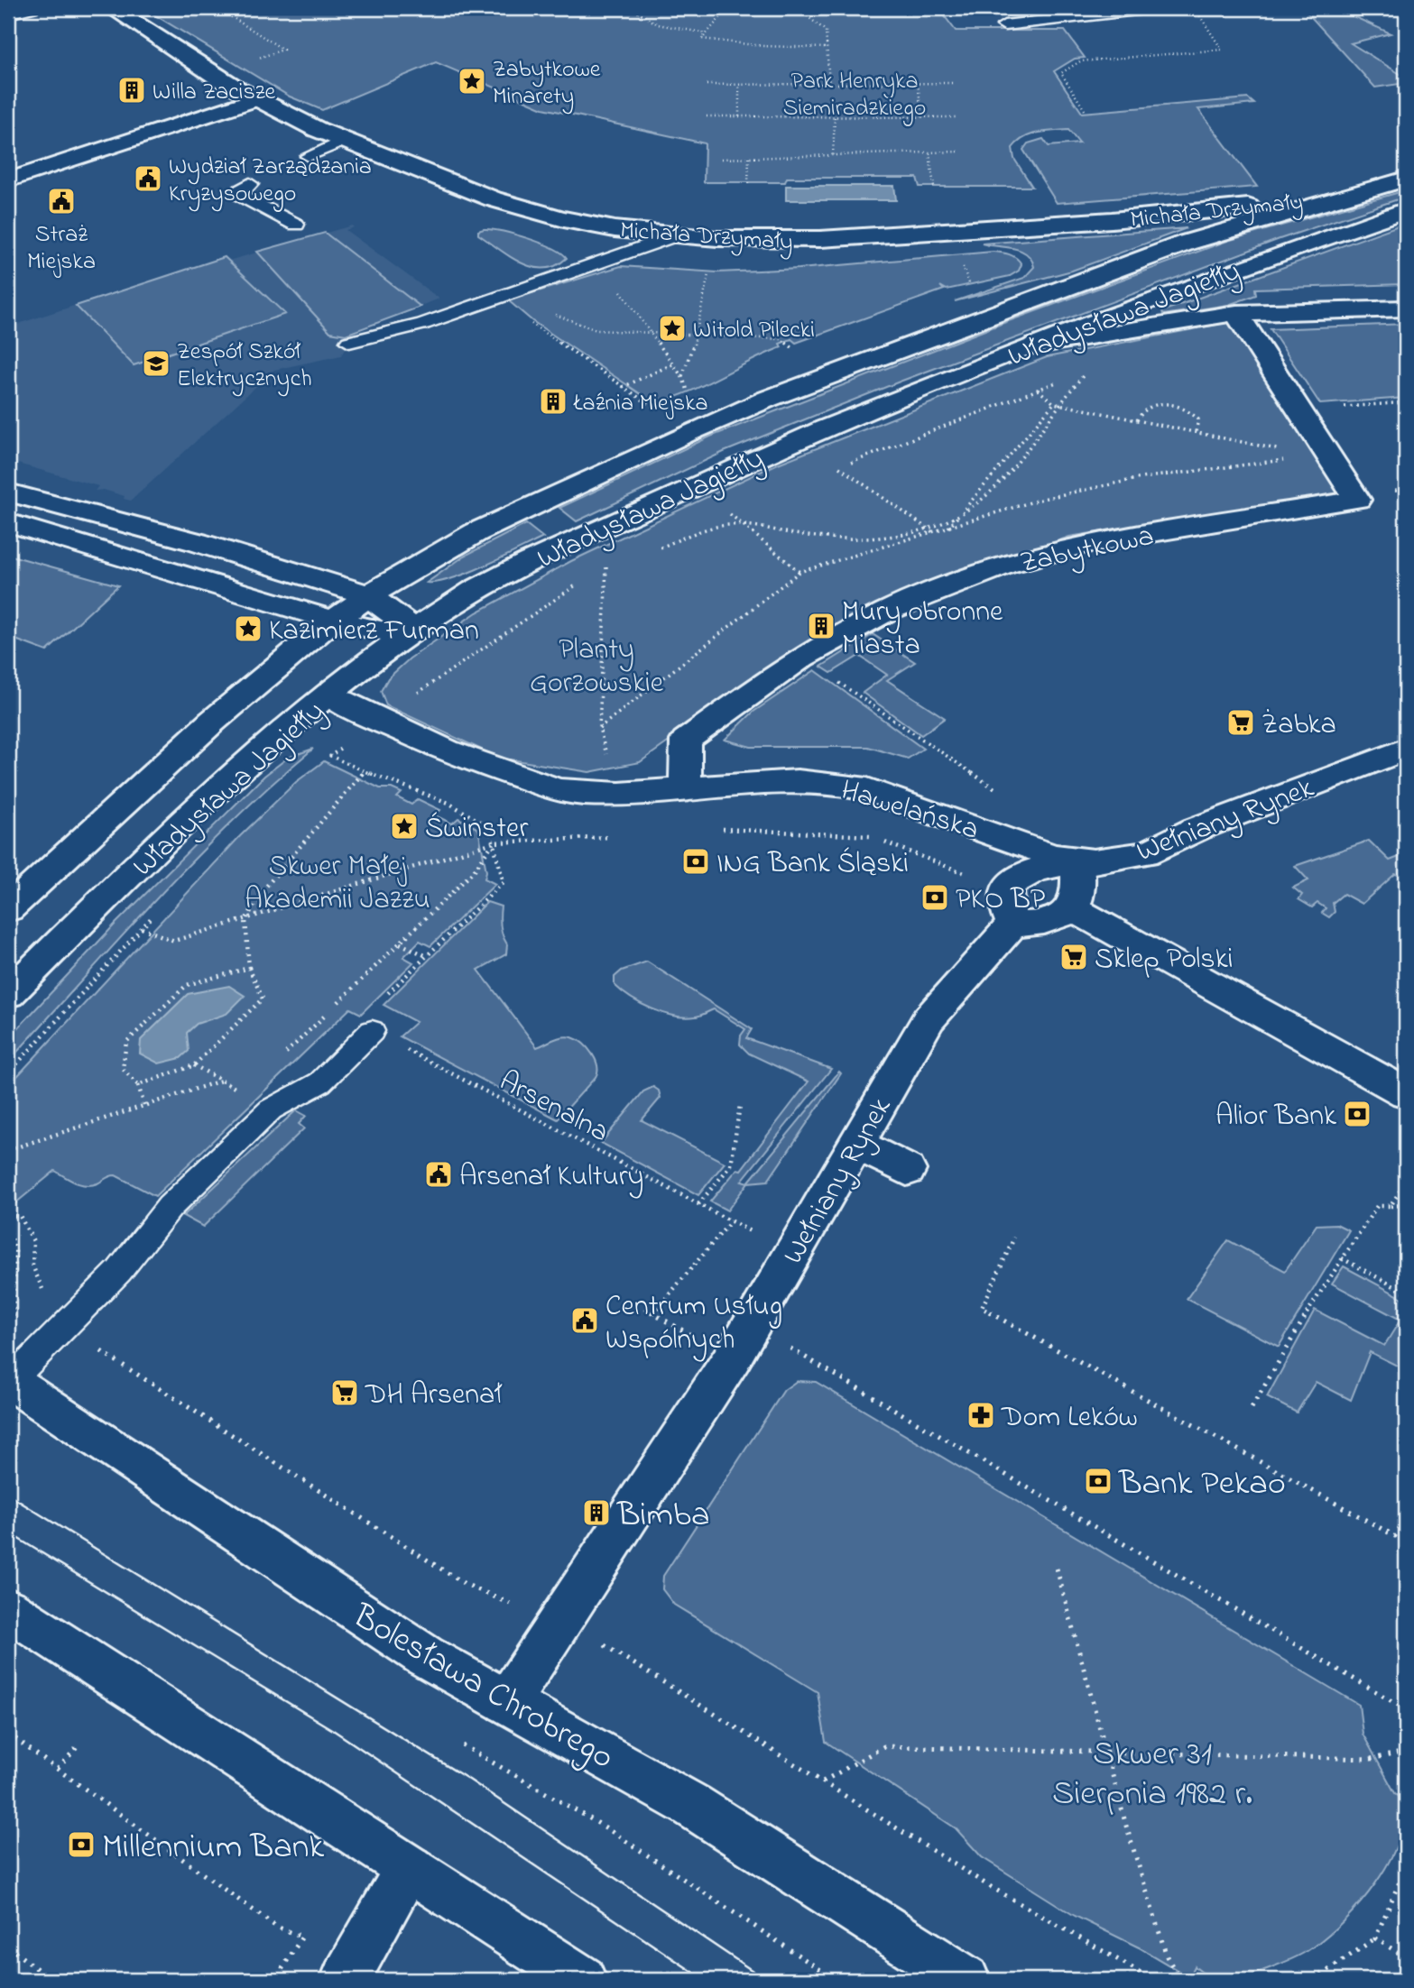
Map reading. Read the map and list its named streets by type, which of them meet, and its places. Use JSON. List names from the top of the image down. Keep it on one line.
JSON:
{"streets":{"main road":["Michała Drzymały","Władysława Jagiełły","Zabytkowa","Hawelańska","Wełniany Rynek","Bolesława Chrobrego"],"path":["Arsenalna"]},"crossings":[["Michała Drzymały","Władysława Jagiełły"],["Władysława Jagiełły","Hawelańska"],["Zabytkowa","Hawelańska"],["Hawelańska","Wełniany Rynek"],["Wełniany Rynek","Arsenalna"],["Wełniany Rynek","Bolesława Chrobrego"]],"parks":["Park Henryka Siemiradzkiego","Planty Gorzowskie","Skwer Małej Akademii Jazzu","Skwer 31 Sierpnia 1982 r."],"places":{"place":["Zabytkowe Minarety","Witold Pilecki","Kazimierz Furman","Świnster"],"building":["Willa Zacisze","Łaźnia Miejska","Mury obronne Miasta","Bimba"],"public building":["Wydział Zarządzania Kryzysowego","Straż Miejska","Arsenał Kultury","Centrum Usług Wspólnych"],"school or university":["Zespół Szkół Elektrycznych"],"supermarket":["Żabka","Sklep Polski","DH Arsenał"],"bank":["ING Bank Śląski","PKO BP","Alior Bank","Bank Pekao","Millennium Bank"],"pharmacy":["Dom Leków"]}}
